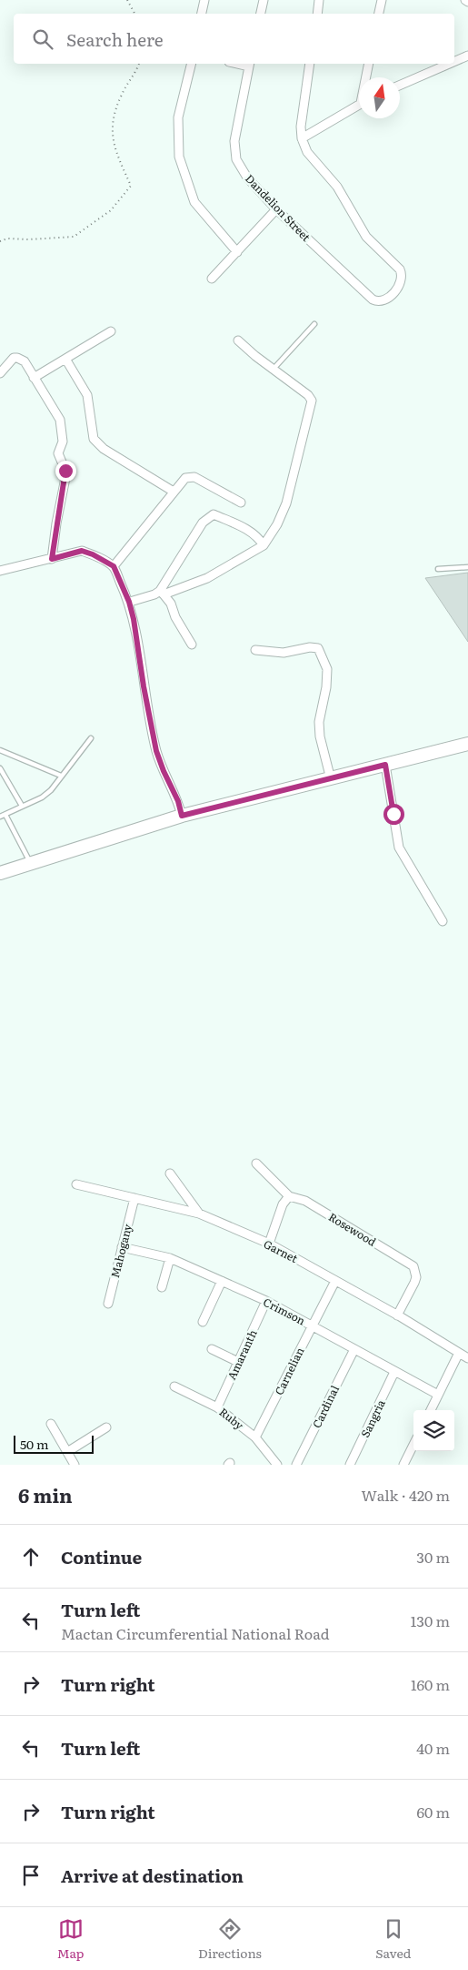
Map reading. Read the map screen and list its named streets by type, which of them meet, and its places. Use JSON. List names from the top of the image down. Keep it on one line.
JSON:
{"streets":{"street":["Dandelion Street","Rosewood","Mahogany","Garnet","Crimson","Amaranth","Carnelian","Cardinal","Ruby","Sangria"]},"crossings":[["Rosewood","Garnet"],["Mahogany","Garnet"],["Mahogany","Crimson"],["Garnet","Carnelian"],["Crimson","Amaranth"],["Crimson","Carnelian"],["Crimson","Cardinal"],["Crimson","Sangria"],["Amaranth","Ruby"],["Carnelian","Ruby"]],"scale_bar":"50 m","north":"top","page":{"search":"Search here","scale":"50 m","heading":["6 min","Walk · 420 m"],"list":[["Continue","30 m"],["Turn left","Mactan Circumferential National Road","130 m"],["Turn right","160 m"],["Turn left","40 m"],["Turn right","60 m"],"Arrive at destination"],"nav":["Map","Directions","Saved"]}}
